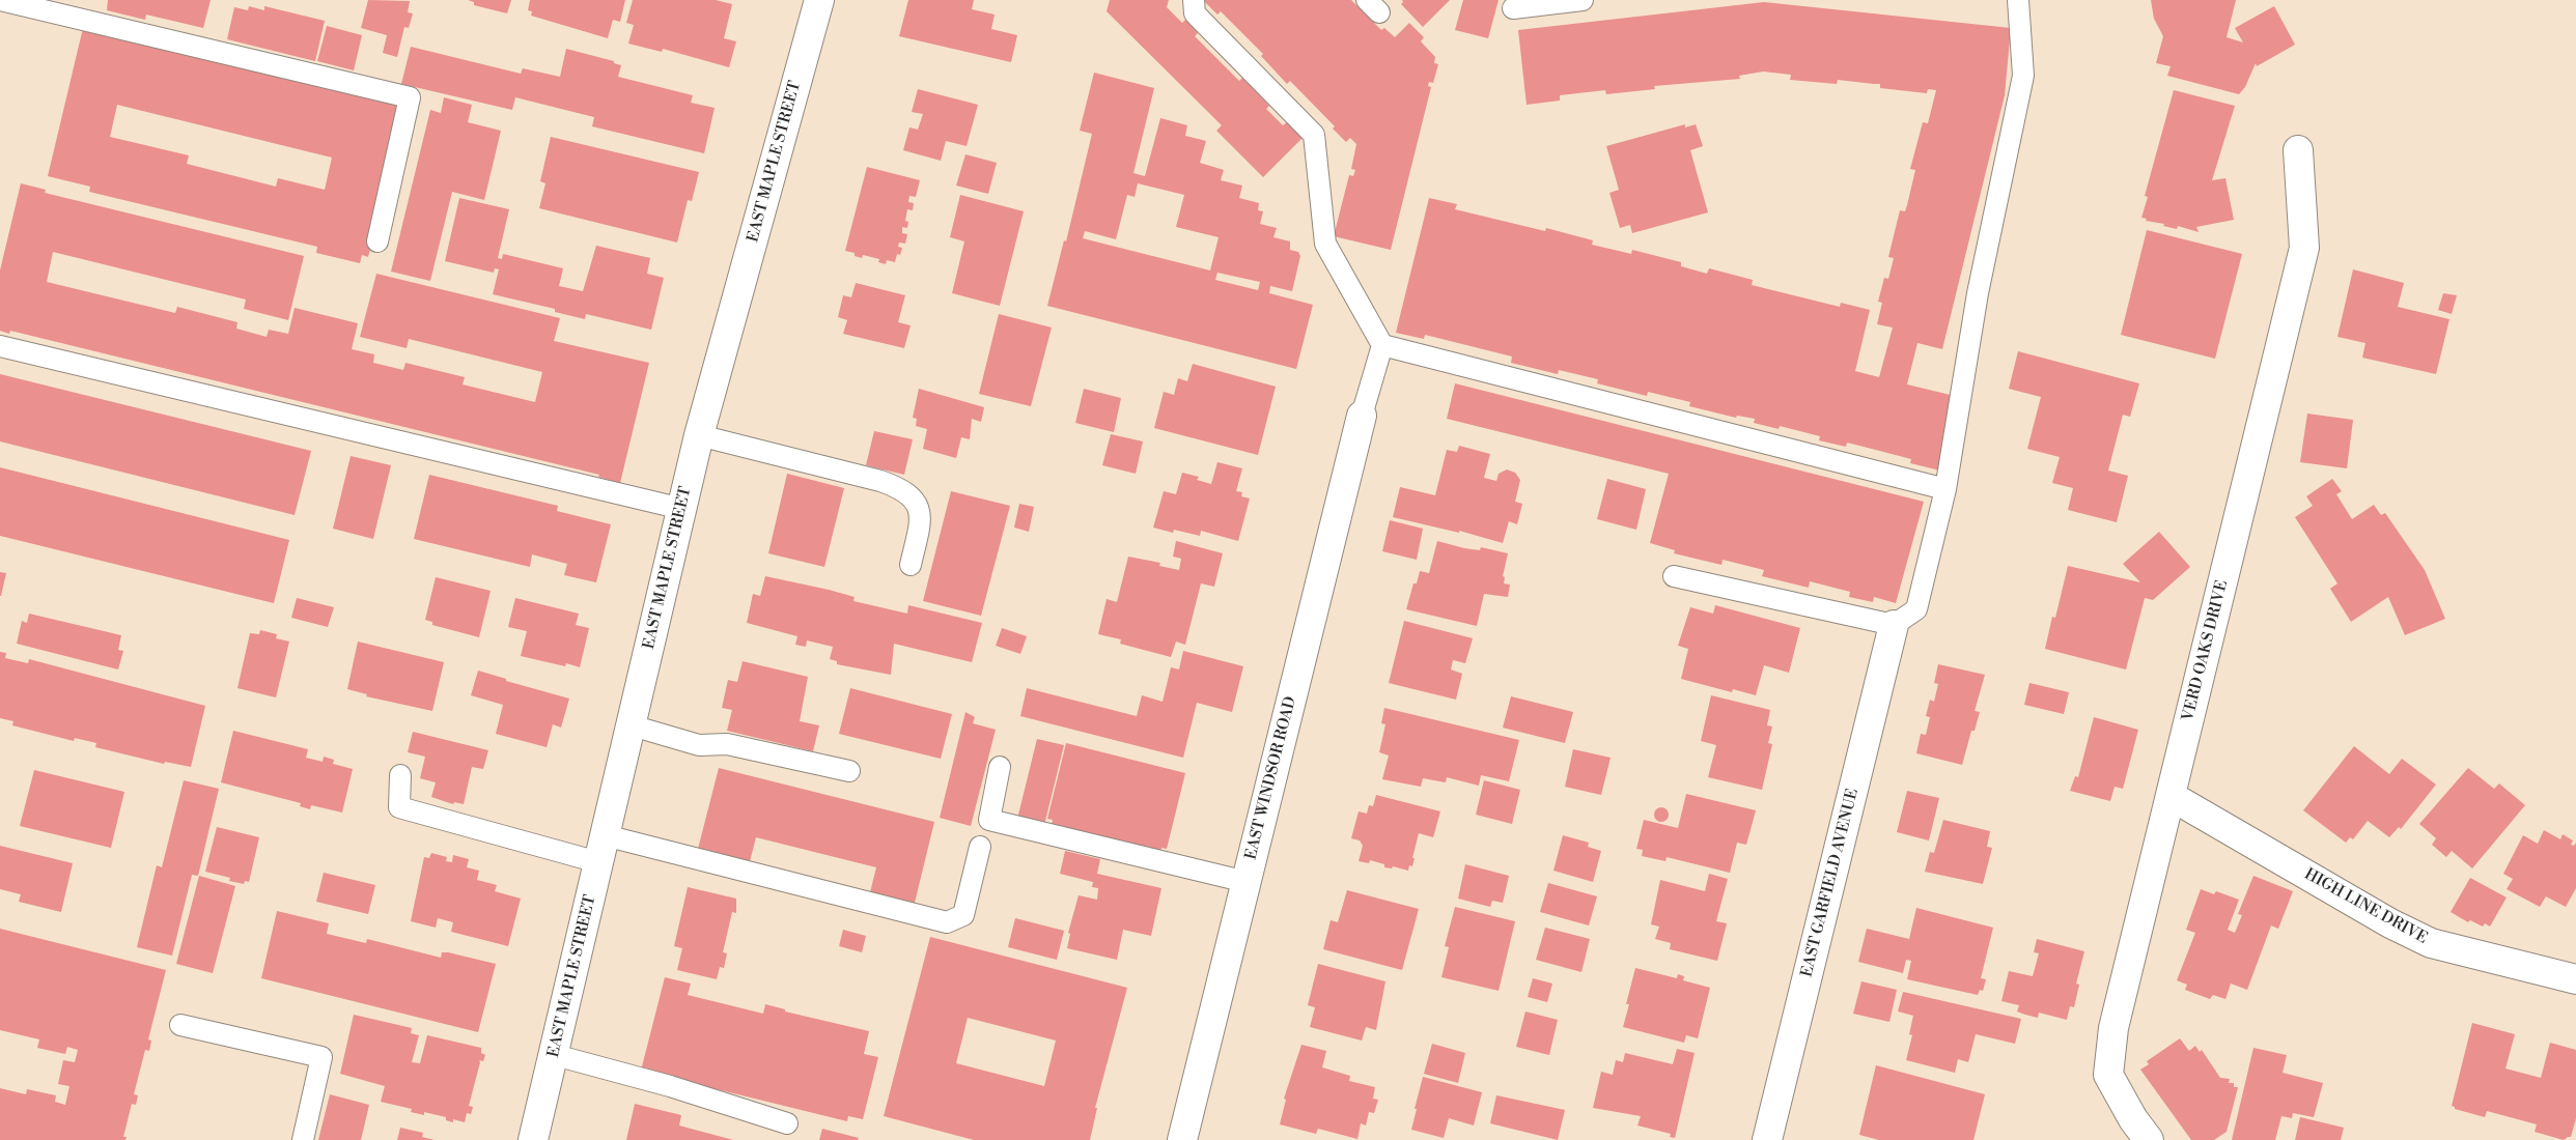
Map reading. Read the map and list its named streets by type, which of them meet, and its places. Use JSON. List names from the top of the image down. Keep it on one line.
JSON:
{"streets":{"street":["EAST MAPLE STREET","VERD OAKS DRIVE","EAST WINDSOR ROAD","EAST GARFIELD AVENUE","HIGH LINE DRIVE"]},"crossings":[["VERD OAKS DRIVE","HIGH LINE DRIVE"]]}
